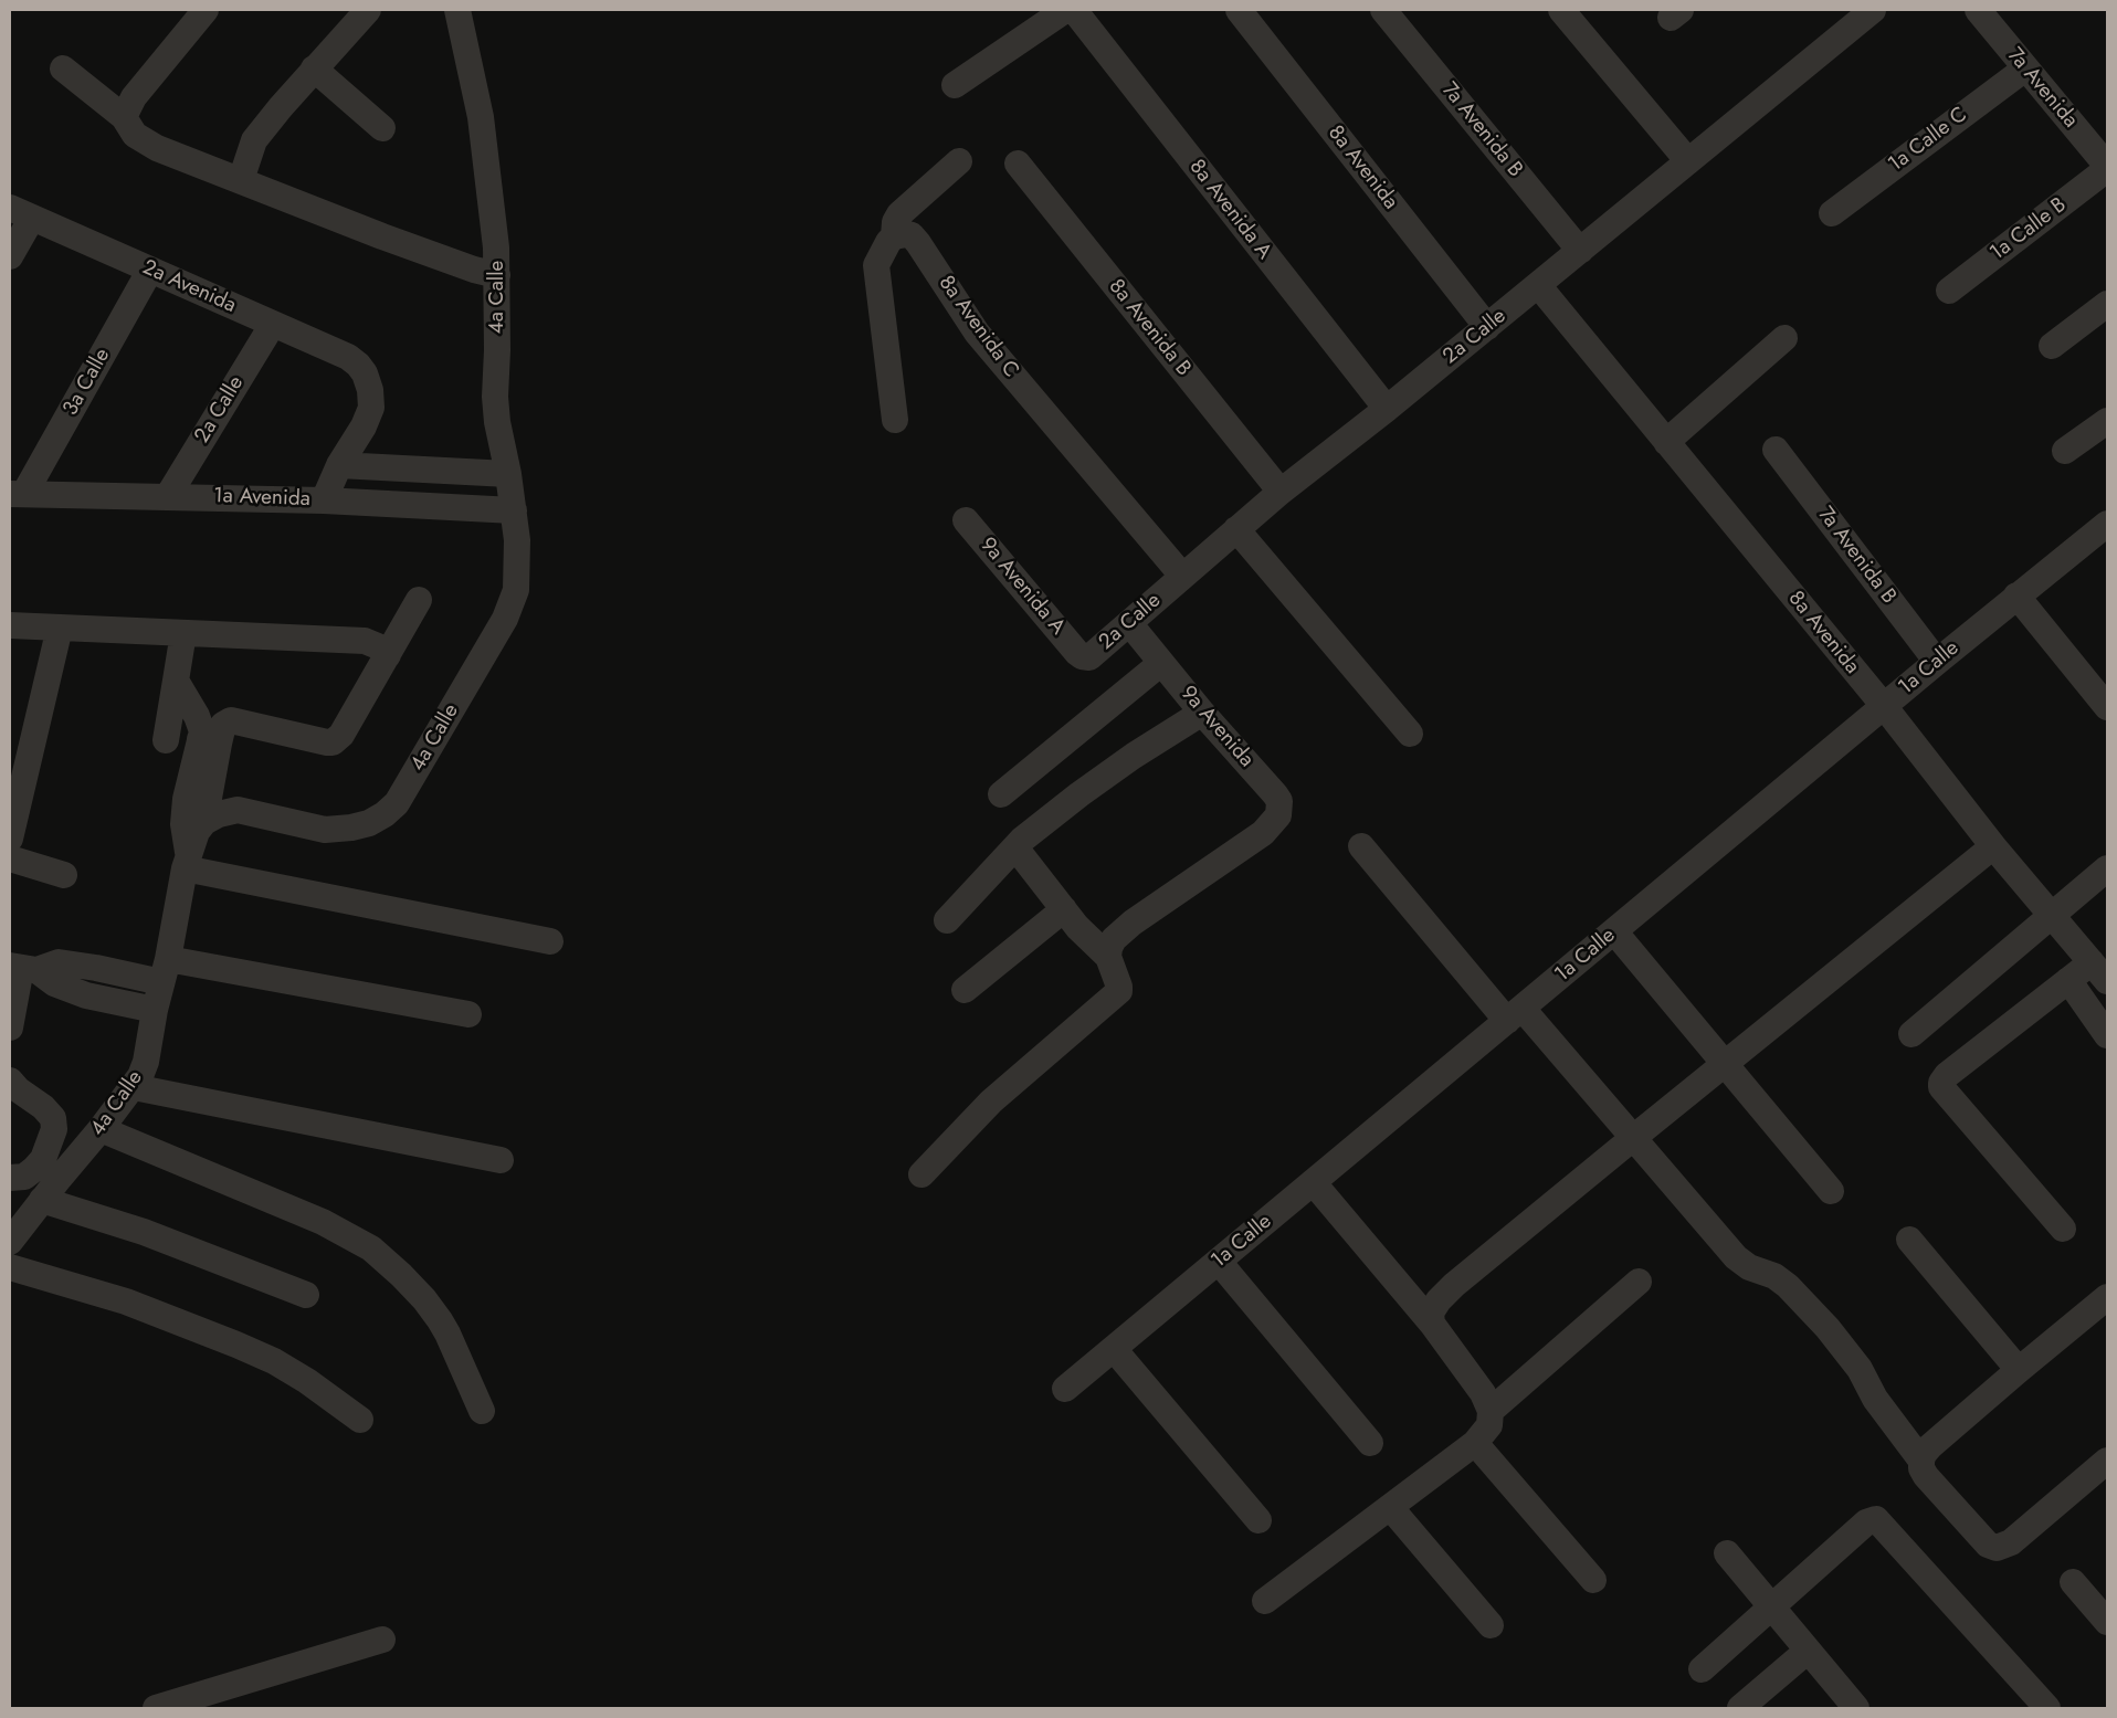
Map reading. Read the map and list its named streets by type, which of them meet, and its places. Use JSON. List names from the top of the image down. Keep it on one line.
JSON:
{"streets":{"street":["7a Avenida","7a Avenida B","1a Calle C","8a Avenida","8a Avenida A","1a Calle B","2a Avenida","4a Calle","8a Avenida C","8a Avenida B","2a Calle","3a Calle","1a Avenida","9a Avenida A","1a Calle","9a Avenida"]},"crossings":[["7a Avenida","1a Calle C"],["7a Avenida","1a Calle B"],["7a Avenida B","2a Calle"],["7a Avenida B","1a Calle"],["8a Avenida","2a Calle"],["8a Avenida","1a Calle"],["8a Avenida A","2a Calle"],["2a Avenida","2a Calle"],["2a Avenida","3a Calle"],["4a Calle","1a Avenida"],["8a Avenida C","2a Calle"],["8a Avenida B","2a Calle"],["2a Calle","1a Avenida"],["2a Calle","9a Avenida A"],["2a Calle","9a Avenida"],["3a Calle","1a Avenida"]]}
